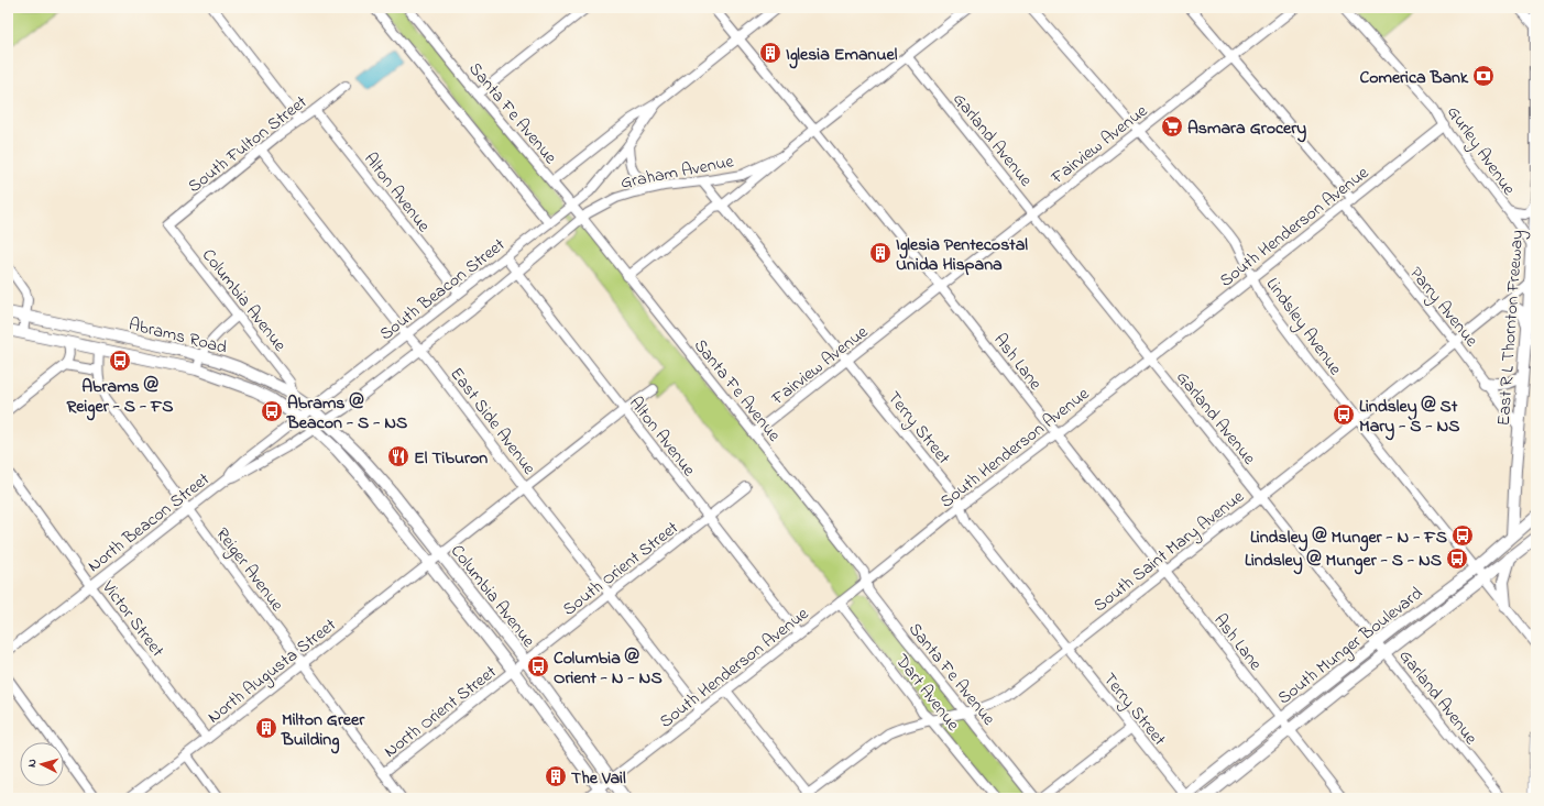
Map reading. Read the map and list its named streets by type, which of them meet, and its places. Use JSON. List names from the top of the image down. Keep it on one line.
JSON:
{"streets":{"main road":["Columbia Avenue","East R L Thornton Freeway","Abrams Road","South Munger Boulevard"],"street":["Santa Fe Avenue","Garland Avenue","South Fulton Street","Fairview Avenue","Gurley Avenue","Graham Avenue","Alton Avenue","South Henderson Avenue","South Beacon Street","Parry Avenue","Lindsley Avenue","Ash Lane","East Side Avenue","Terry Street","North Beacon Street","South Saint Mary Avenue","South Orient Street","Reiger Avenue","Victor Street","North Augusta Street","Dart Avenue","North Orient Street"]},"crossings":[["Santa Fe Avenue","Fairview Avenue"],["Santa Fe Avenue","Graham Avenue"],["Santa Fe Avenue","South Henderson Avenue"],["Santa Fe Avenue","South Beacon Street"],["Santa Fe Avenue","South Saint Mary Avenue"],["Garland Avenue","Fairview Avenue"],["Garland Avenue","Graham Avenue"],["Garland Avenue","South Henderson Avenue"],["Garland Avenue","South Saint Mary Avenue"],["Garland Avenue","South Munger Boulevard"],["South Fulton Street","Alton Avenue"],["South Fulton Street","Columbia Avenue"],["South Fulton Street","East Side Avenue"],["Fairview Avenue","Lindsley Avenue"],["Fairview Avenue","Ash Lane"],["Fairview Avenue","Terry Street"],["Gurley Avenue","South Henderson Avenue"],["Gurley Avenue","East R L Thornton Freeway"],["Graham Avenue","South Beacon Street"],["Graham Avenue","Ash Lane"],["Graham Avenue","Terry Street"],["Alton Avenue","South Henderson Avenue"],["Alton Avenue","South Beacon Street"],["Alton Avenue","South Orient Street"],["Alton Avenue","North Augusta Street"],["South Henderson Avenue","Columbia Avenue"],["South Henderson Avenue","Parry Avenue"],["South Henderson Avenue","Lindsley Avenue"],["South Henderson Avenue","Ash Lane"],["South Henderson Avenue","East Side Avenue"],["South Henderson Avenue","Terry Street"],["South Henderson Avenue","Dart Avenue"],["South Beacon Street","Columbia Avenue"],["South Beacon Street","Abrams Road"],["South Beacon Street","Ash Lane"],["South Beacon Street","East Side Avenue"],["South Beacon Street","North Beacon Street"],["Columbia Avenue","Abrams Road"],["Columbia Avenue","North Beacon Street"],["Columbia Avenue","South Orient Street"],["Columbia Avenue","North Augusta Street"],["Columbia Avenue","North Orient Street"],["Parry Avenue","East R L Thornton Freeway"],["Parry Avenue","South Saint Mary Avenue"],["Lindsley Avenue","South Saint Mary Avenue"],["Lindsley Avenue","South Munger Boulevard"],["East R L Thornton Freeway","South Saint Mary Avenue"],["East R L Thornton Freeway","South Munger Boulevard"],["Abrams Road","North Beacon Street"],["Abrams Road","Reiger Avenue"],["Ash Lane","South Saint Mary Avenue"],["Ash Lane","South Munger Boulevard"],["East Side Avenue","South Orient Street"],["East Side Avenue","North Augusta Street"],["Terry Street","South Saint Mary Avenue"],["Terry Street","South Munger Boulevard"],["North Beacon Street","Reiger Avenue"],["North Beacon Street","Victor Street"],["South Saint Mary Avenue","Dart Avenue"],["South Orient Street","North Orient Street"],["Reiger Avenue","North Augusta Street"],["Reiger Avenue","North Orient Street"],["Victor Street","North Augusta Street"]],"places":{"building":["Iglesia Emanuel","Iglesia Pentecostal Unida Hispana","Milton Greer Building","The Vail"],"bank":["Comerica Bank"],"supermarket":["Asmara Grocery"],"bus stop":["Abrams @ Reiger - S - FS","Abrams @ Beacon - S - NS","Lindsley @ St Mary - S - NS","Lindsley @ Munger - N - FS","Lindsley @ Munger - S - NS","Columbia @ Orient - N - NS"],"restaurant":["El Tiburon"]},"north":"left"}
